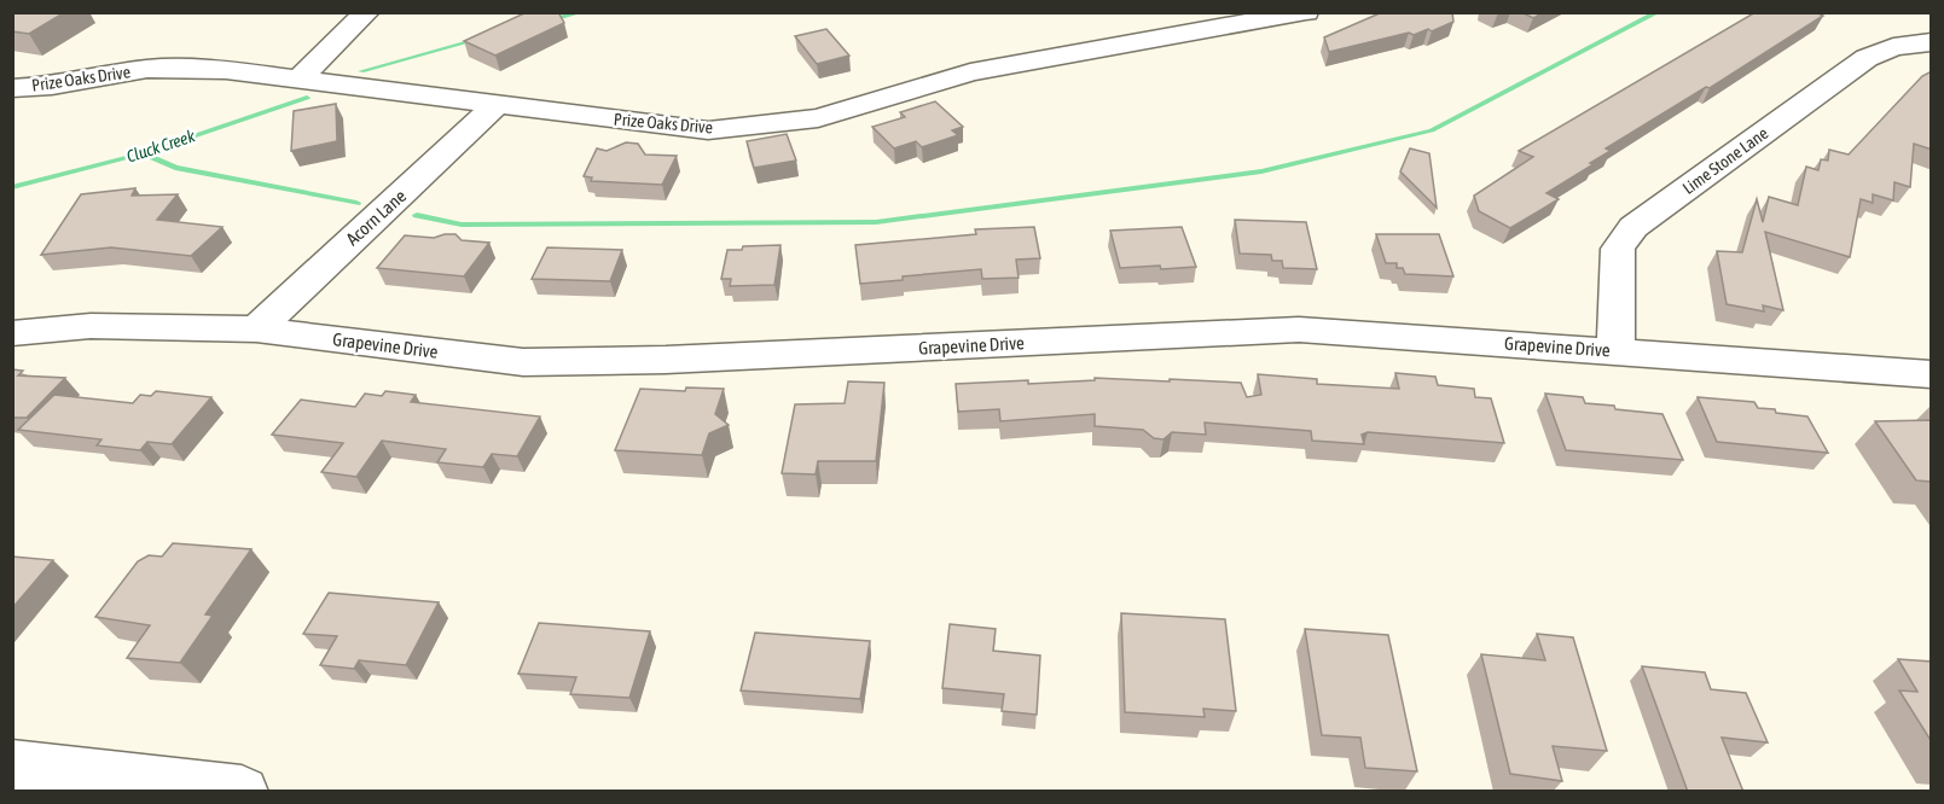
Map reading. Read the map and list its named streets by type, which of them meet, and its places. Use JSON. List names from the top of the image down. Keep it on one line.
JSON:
{"streets":{"street":["Prize Oaks Drive","Lime Stone Lane","Acorn Lane","Grapevine Drive"]},"crossings":[["Prize Oaks Drive","Acorn Lane"],["Lime Stone Lane","Grapevine Drive"],["Acorn Lane","Grapevine Drive"]],"water":["Cluck Creek"]}
